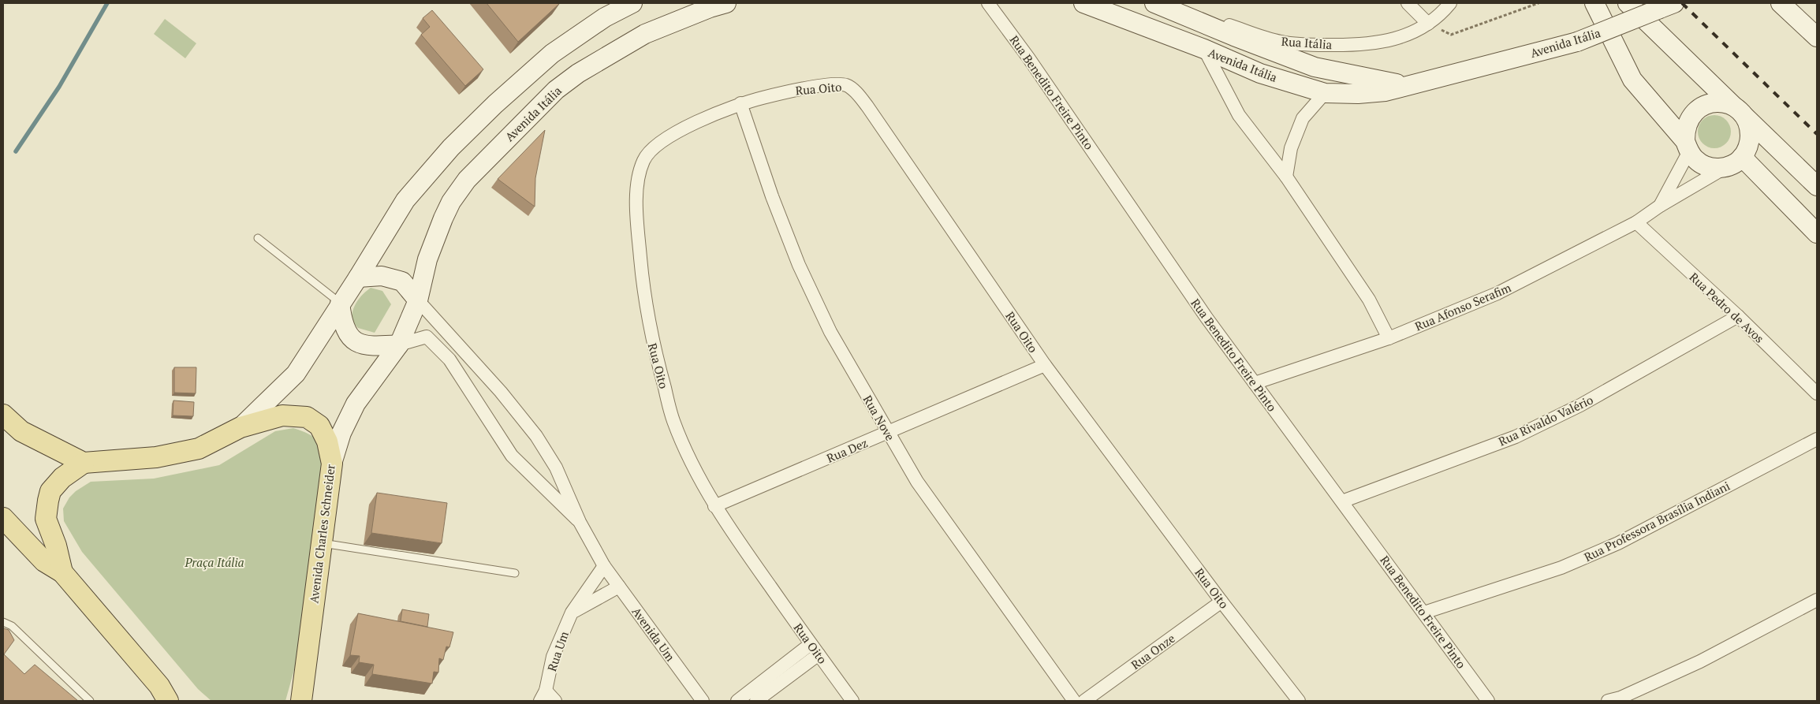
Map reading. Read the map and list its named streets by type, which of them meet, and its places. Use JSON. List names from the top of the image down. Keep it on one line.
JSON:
{"streets":{"main road":["Avenida Itália","Avenida Charles Schneider"],"street":["Rua Itália","Rua Oito","Rua Benedito Freire Pinto","Rua Afonso Serafim","Rua Pedro de Avos","Rua Nove","Rua Rivaldo Valério","Rua Dez","Rua Professora Brasília Indiani","Avenida Um","Rua Um","Rua Onze"]},"crossings":[["Rua Itália","Avenida Itália"],["Rua Oito","Rua Nove"],["Rua Oito","Rua Dez"],["Rua Oito","Rua Onze"],["Rua Benedito Freire Pinto","Rua Afonso Serafim"],["Rua Benedito Freire Pinto","Rua Rivaldo Valério"],["Rua Benedito Freire Pinto","Rua Professora Brasília Indiani"],["Rua Afonso Serafim","Rua Pedro de Avos"],["Rua Pedro de Avos","Rua Rivaldo Valério"],["Rua Nove","Rua Dez"],["Avenida Um","Rua Um"]],"parks":["Praça Itália"]}
